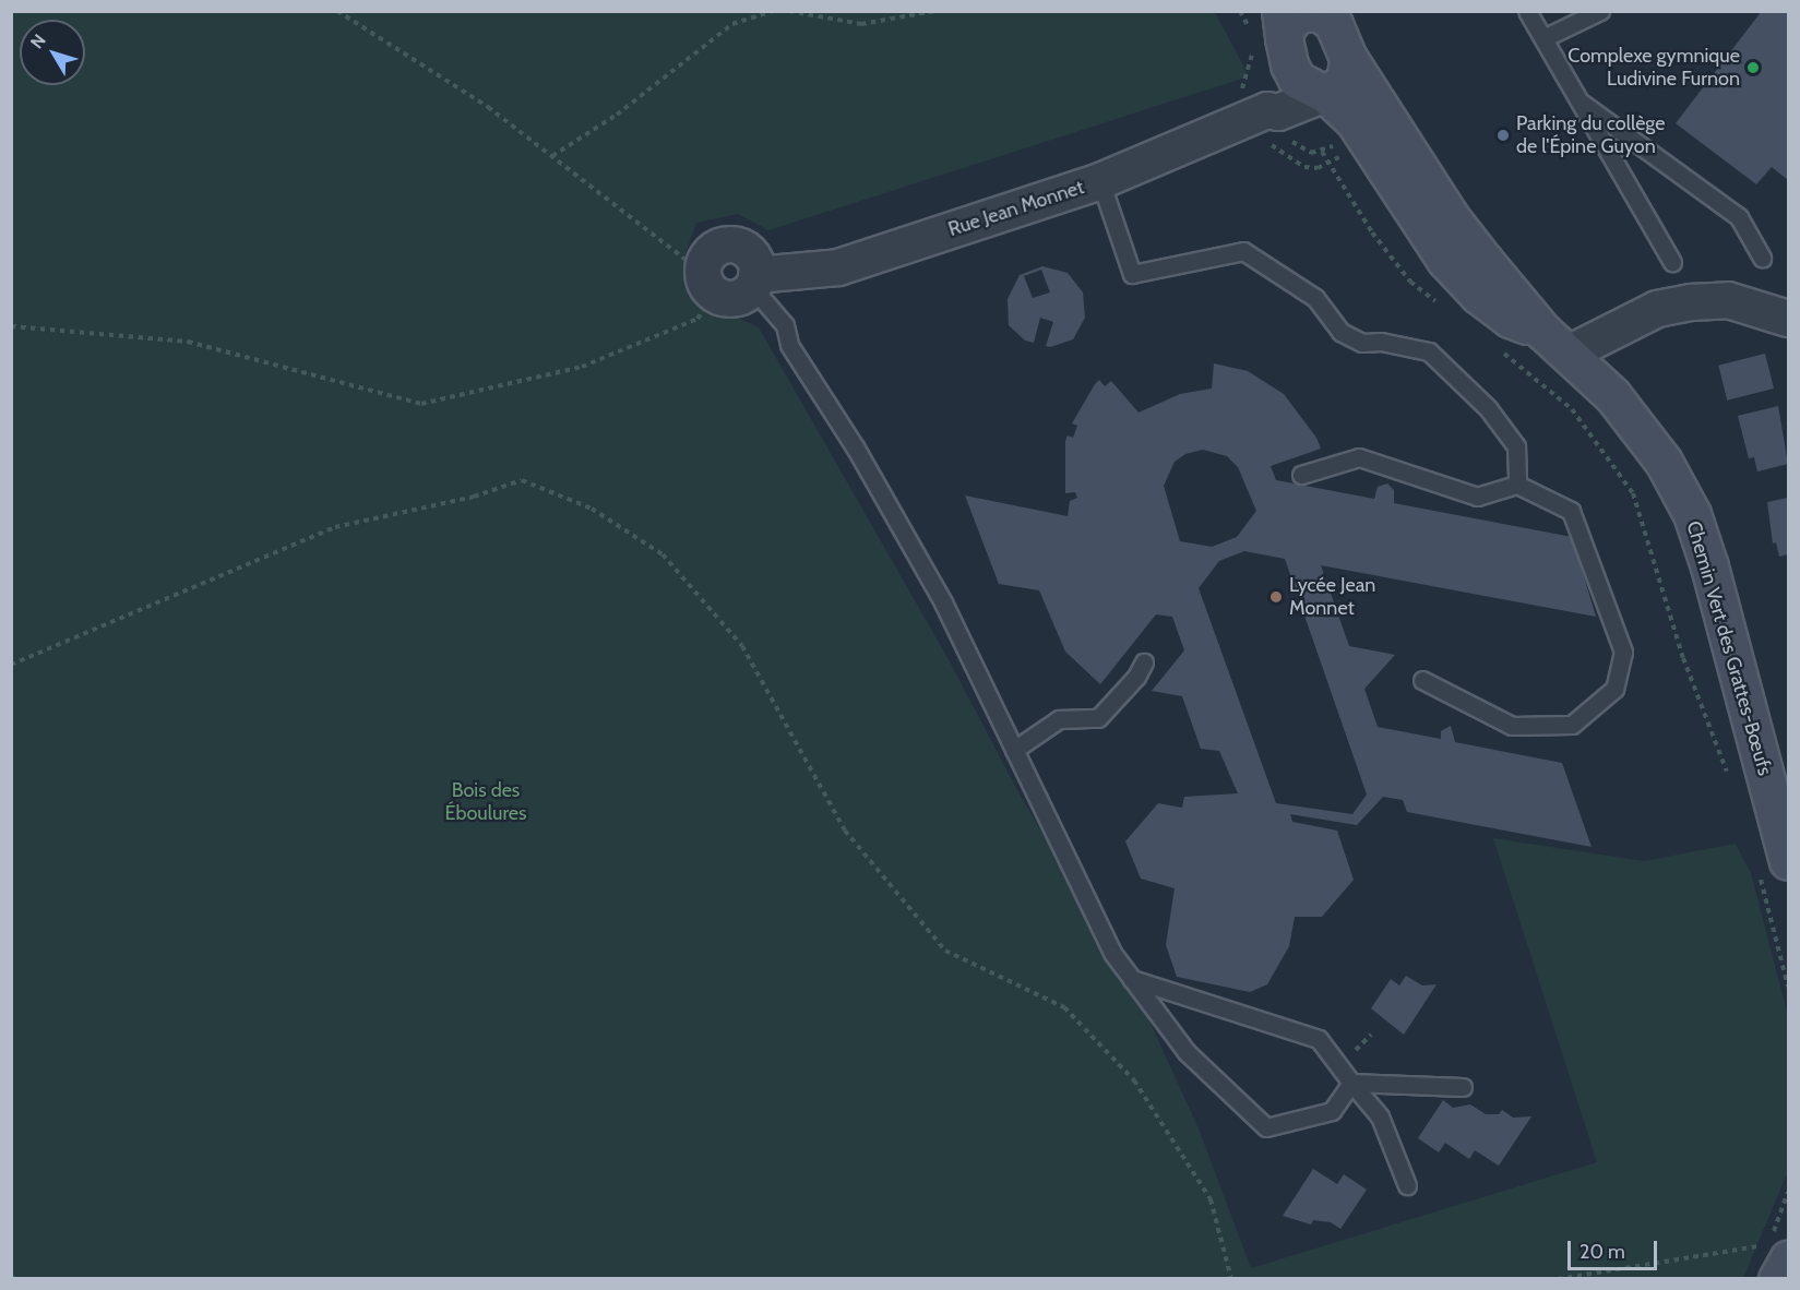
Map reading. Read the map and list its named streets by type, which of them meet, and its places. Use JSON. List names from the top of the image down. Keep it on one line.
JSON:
{"streets":{"main road":["Chemin Vert des Grattes-Bœufs"],"street":["Rue Jean Monnet"]},"crossings":[["Rue Jean Monnet","Chemin Vert des Grattes-Bœufs"]],"parks":["Bois des Éboulures"],"places":["Complexe gymnique Ludivine Furnon","Parking du collège de l'Épine Guyon","Lycée Jean Monnet"],"scale_bar":"20 m","north":"top left"}
